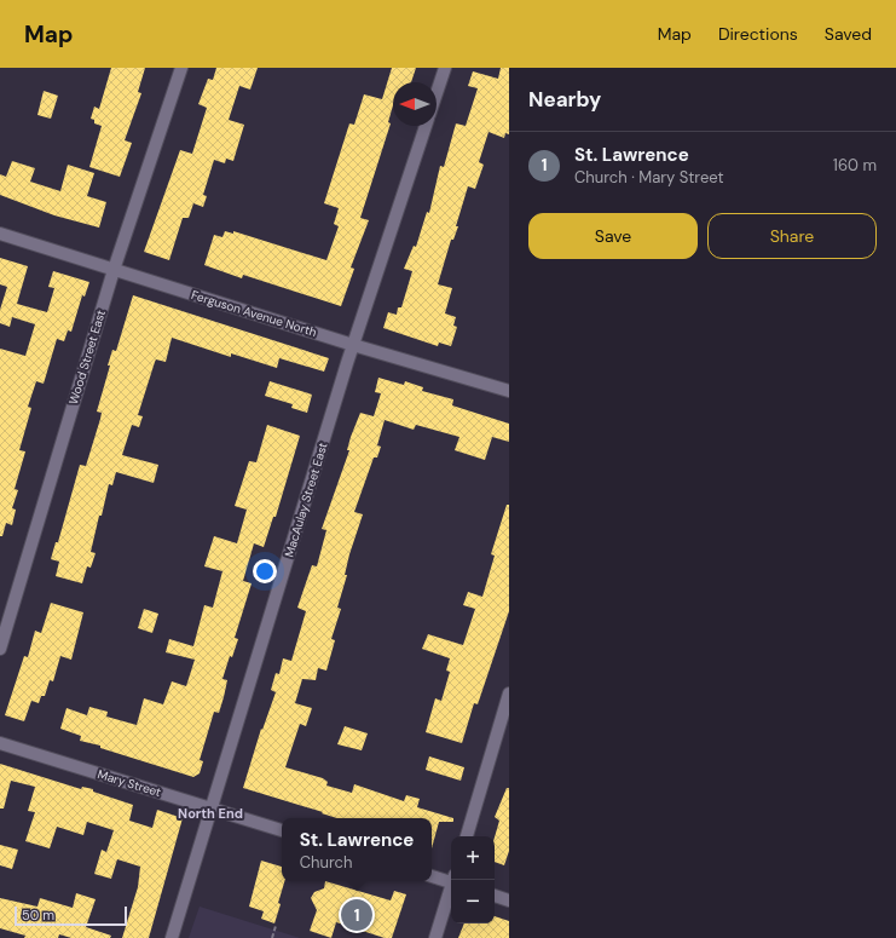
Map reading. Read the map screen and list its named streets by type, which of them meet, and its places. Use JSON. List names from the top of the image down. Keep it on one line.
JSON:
{"streets":{"street":["Ferguson Avenue North","Wood Street East","MacAulay Street East","Mary Street"]},"crossings":[["Ferguson Avenue North","Wood Street East"],["Ferguson Avenue North","MacAulay Street East"],["MacAulay Street East","Mary Street"]],"districts":["North End"],"scale_bar":"50 m","north":"left","page":{"header":"Map","nav":["Map","Directions","Saved"],"heading":"Nearby","list":[{"mark":"1","name":"St. Lawrence","note":"Church · Mary Street","value":"160 m"}],"buttons":["Save","Share"],"popup":["St. Lawrence","Church"],"map_buttons":["+","−"],"pins":"1","scale":"50 m"}}
